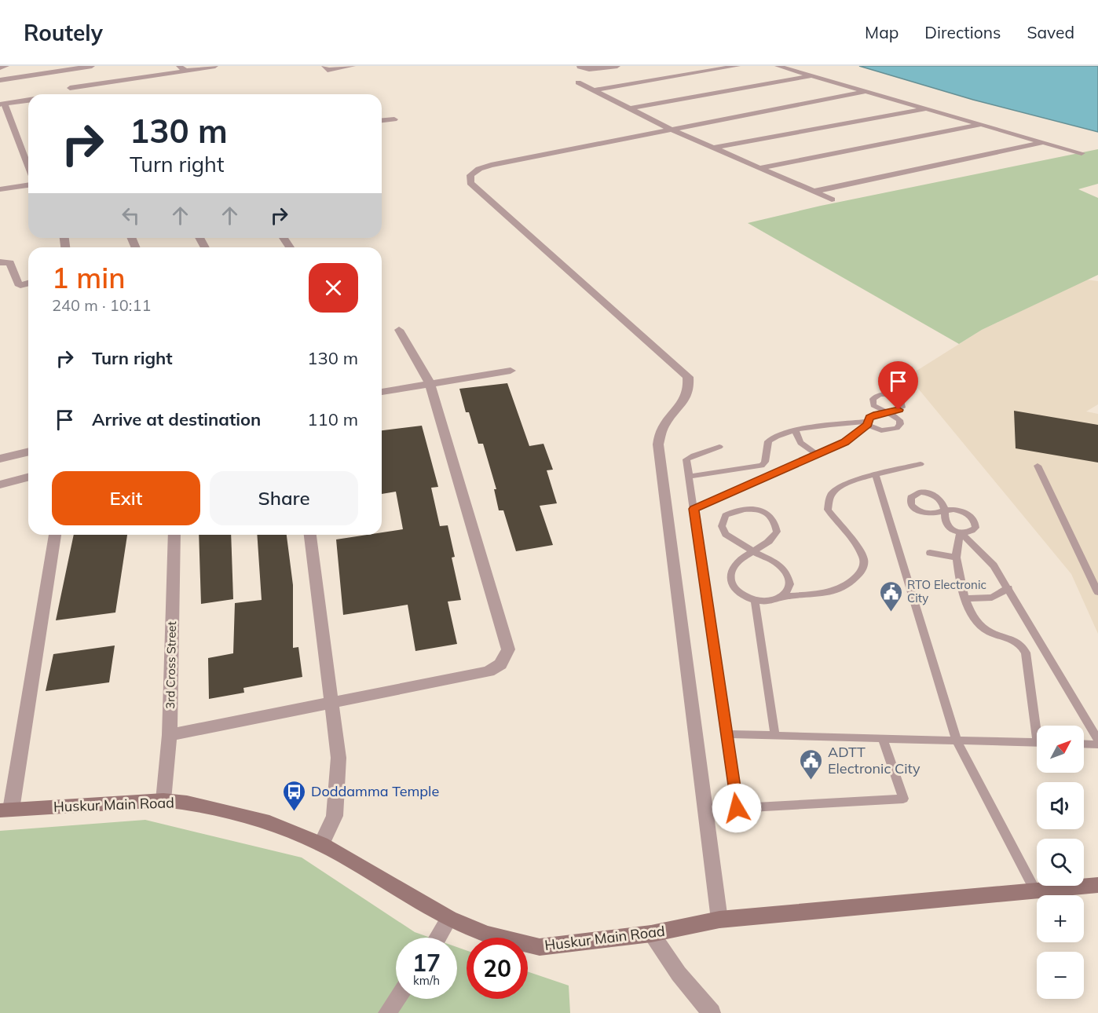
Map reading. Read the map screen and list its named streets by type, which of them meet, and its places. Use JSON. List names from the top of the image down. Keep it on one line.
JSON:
{"streets":{"main road":["Huskur Main Road"],"street":["3rd Cross Street"]},"crossings":[["3rd Cross Street","Huskur Main Road"]],"places":{"public building":["RTO Electronic City","ADTT Electronic City"],"bus stop":["Doddamma Temple"]},"north":"top right","page":{"header":"Routely","nav":["Map","Directions","Saved"],"turn":["130 m","Turn right"],"heading":["1 min","240 m · 10:11"],"list":[{"name":"Turn right","value":"130 m"},{"name":"Arrive at destination","value":"110 m"}],"buttons":["Exit","Share"],"map_buttons":["+","−"],"speed":"17 km/h","limit":"20"}}
